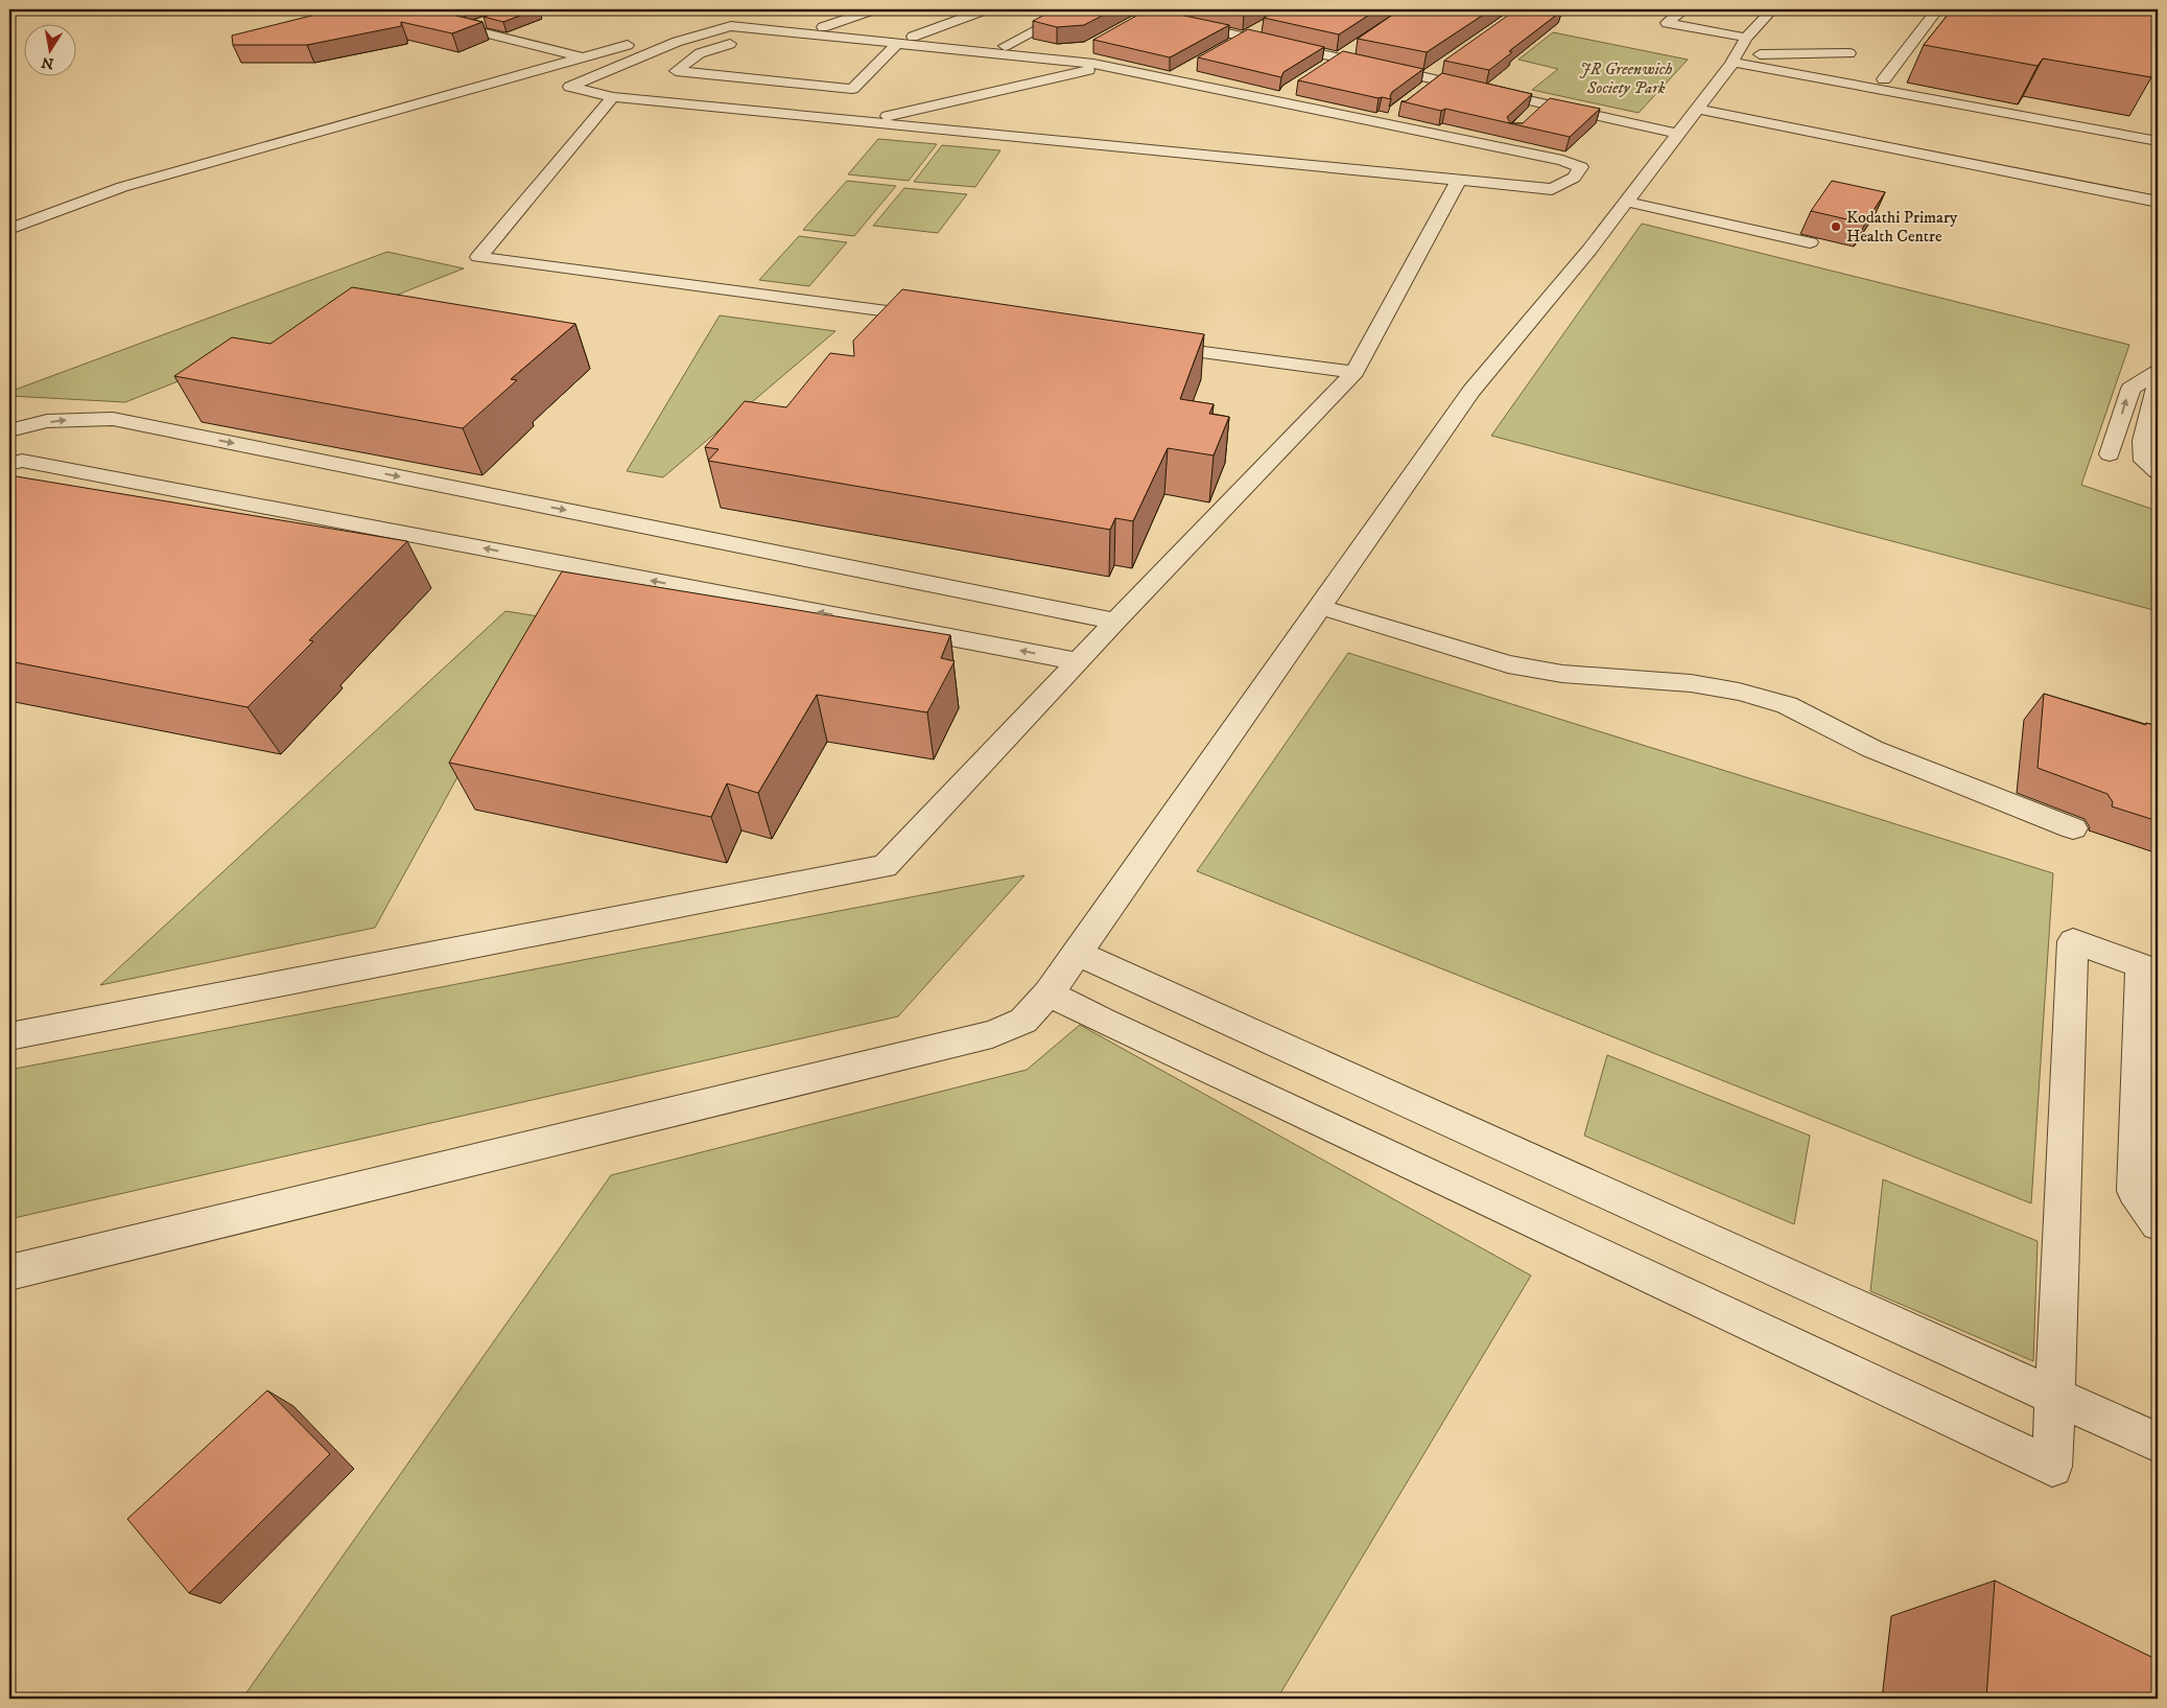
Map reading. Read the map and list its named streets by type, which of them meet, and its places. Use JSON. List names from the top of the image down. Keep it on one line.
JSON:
{"parks":["JR Greenwich Society Park"],"places":["Kodathi Primary Health Centre"],"north":"bottom"}
